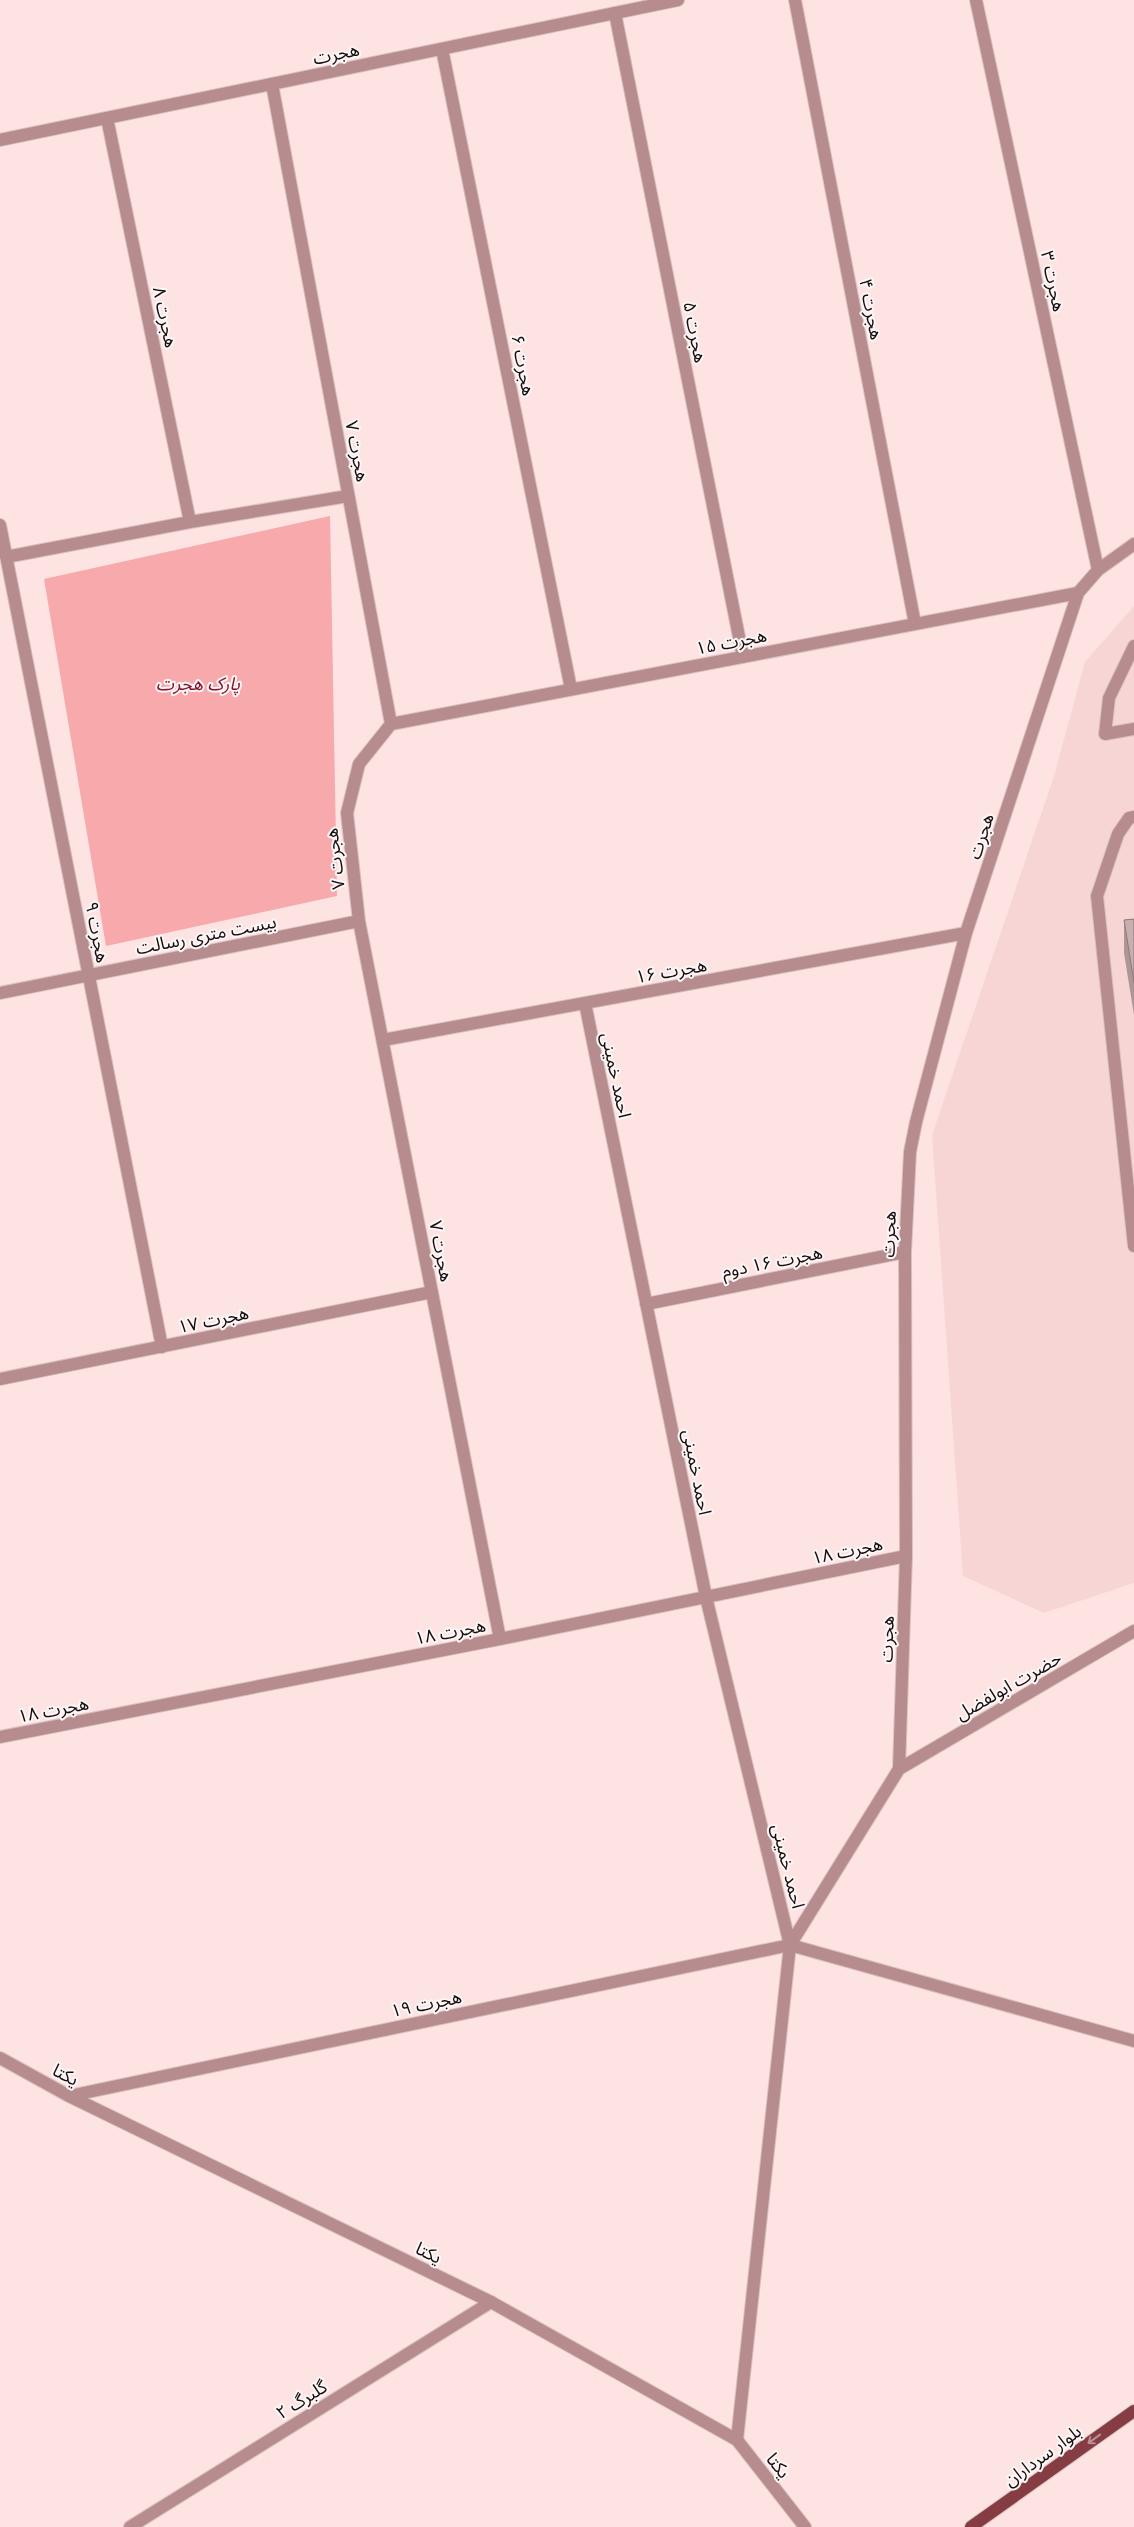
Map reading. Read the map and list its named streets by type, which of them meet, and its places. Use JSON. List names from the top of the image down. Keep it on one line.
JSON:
{"streets":{"main road":["بلوار سرداران"],"street":["هجرت","هجرت ۳","هجرت ۴","هجرت ۸","هجرت ۵","هجرت ۶","هجرت ۷","هجرت ۱۵","هجرت ۹","بیست متری رسالت","هجرت ۱۶","احمد خمینی","هجرت ۱۶ دوم","هجرت ۱۷","هجرت ۱۸","حضرت ابولفضل","هجرت ۱۹","یکتا","گلبرگ ۲"]},"crossings":[["هجرت","هجرت ۳"],["هجرت","هجرت ۸"],["هجرت","هجرت ۵"],["هجرت","هجرت ۶"],["هجرت","هجرت ۷"],["هجرت","هجرت ۱۵"],["هجرت","هجرت ۱۶"],["هجرت","احمد خمینی"],["هجرت","هجرت ۱۶ دوم"],["هجرت","هجرت ۱۸"],["هجرت","حضرت ابولفضل"],["هجرت","هجرت ۱۹"],["هجرت ۴","هجرت ۱۵"],["هجرت ۵","هجرت ۱۵"],["هجرت ۶","هجرت ۱۵"],["هجرت ۷","هجرت ۱۵"],["هجرت ۷","بیست متری رسالت"],["هجرت ۷","هجرت ۱۶"],["هجرت ۷","هجرت ۱۷"],["هجرت ۷","هجرت ۱۸"],["هجرت ۹","بیست متری رسالت"],["هجرت ۹","هجرت ۱۷"],["هجرت ۱۶","احمد خمینی"],["احمد خمینی","هجرت ۱۶ دوم"],["احمد خمینی","هجرت ۱۸"],["احمد خمینی","هجرت ۱۹"],["هجرت ۱۹","یکتا"],["یکتا","گلبرگ ۲"]],"one_way":["بلوار سرداران"],"parks":["پارک هجرت"]}
